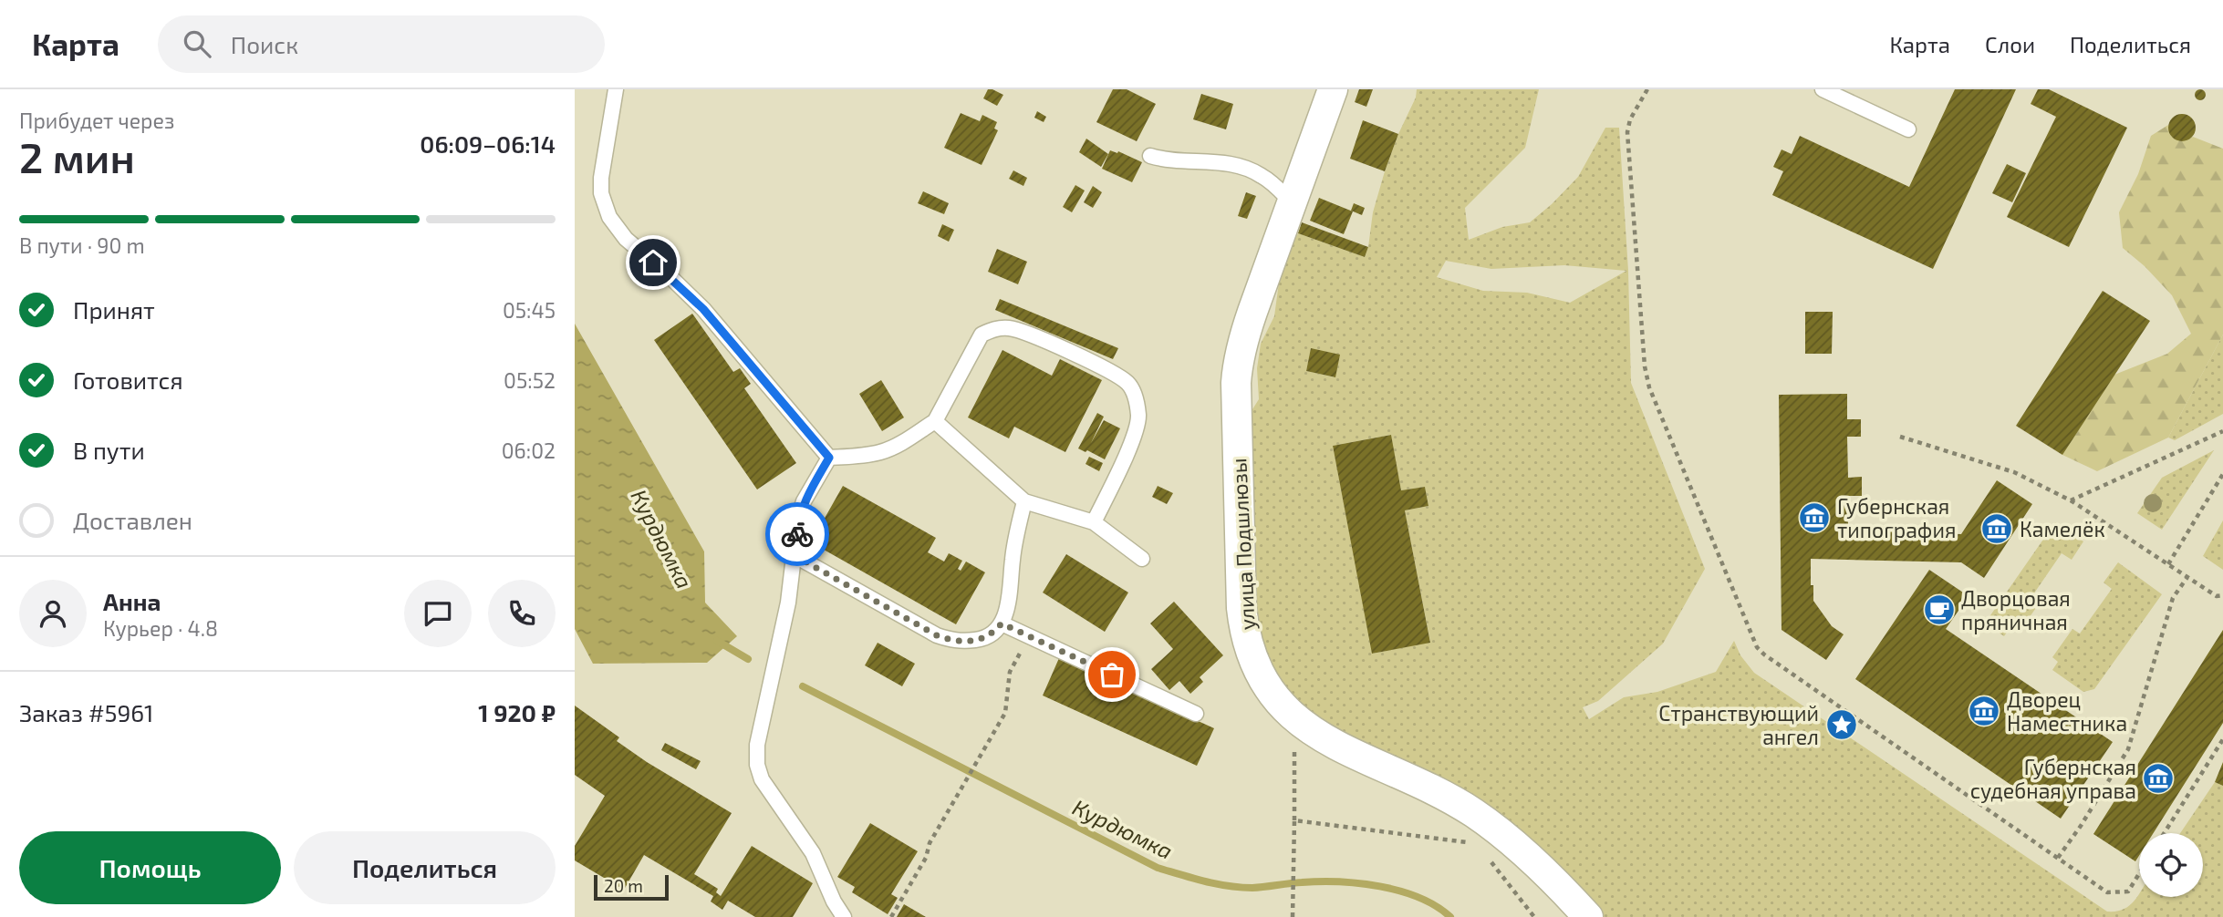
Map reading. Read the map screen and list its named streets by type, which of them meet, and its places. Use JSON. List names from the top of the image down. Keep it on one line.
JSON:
{"streets":{"street":["улица Подшлюзы"]},"water":["Курдюмка"],"places":{"museum":["Губернская типография","Камелёк","Дворец Наместника","Губернская судебная управа"],"cafe":["Дворцовая пряничная"],"place":["Странствующий ангел"]},"scale_bar":"20 m","page":{"header":"Карта","search":"Поиск","nav":["Карта","Слои","Поделиться"],"heading":["2 мин","Прибудет через","06:09–06:14"],"panel":["Анна","Курьер · 4.8","Заказ #5961","1 920 ₽"],"bar":"В пути · 90 m","list":[["Принят","05:45"],["Готовится","05:52"],["В пути","06:02"],"Доставлен"],"buttons":["Помощь","Поделиться"],"scale":"20 m"}}
